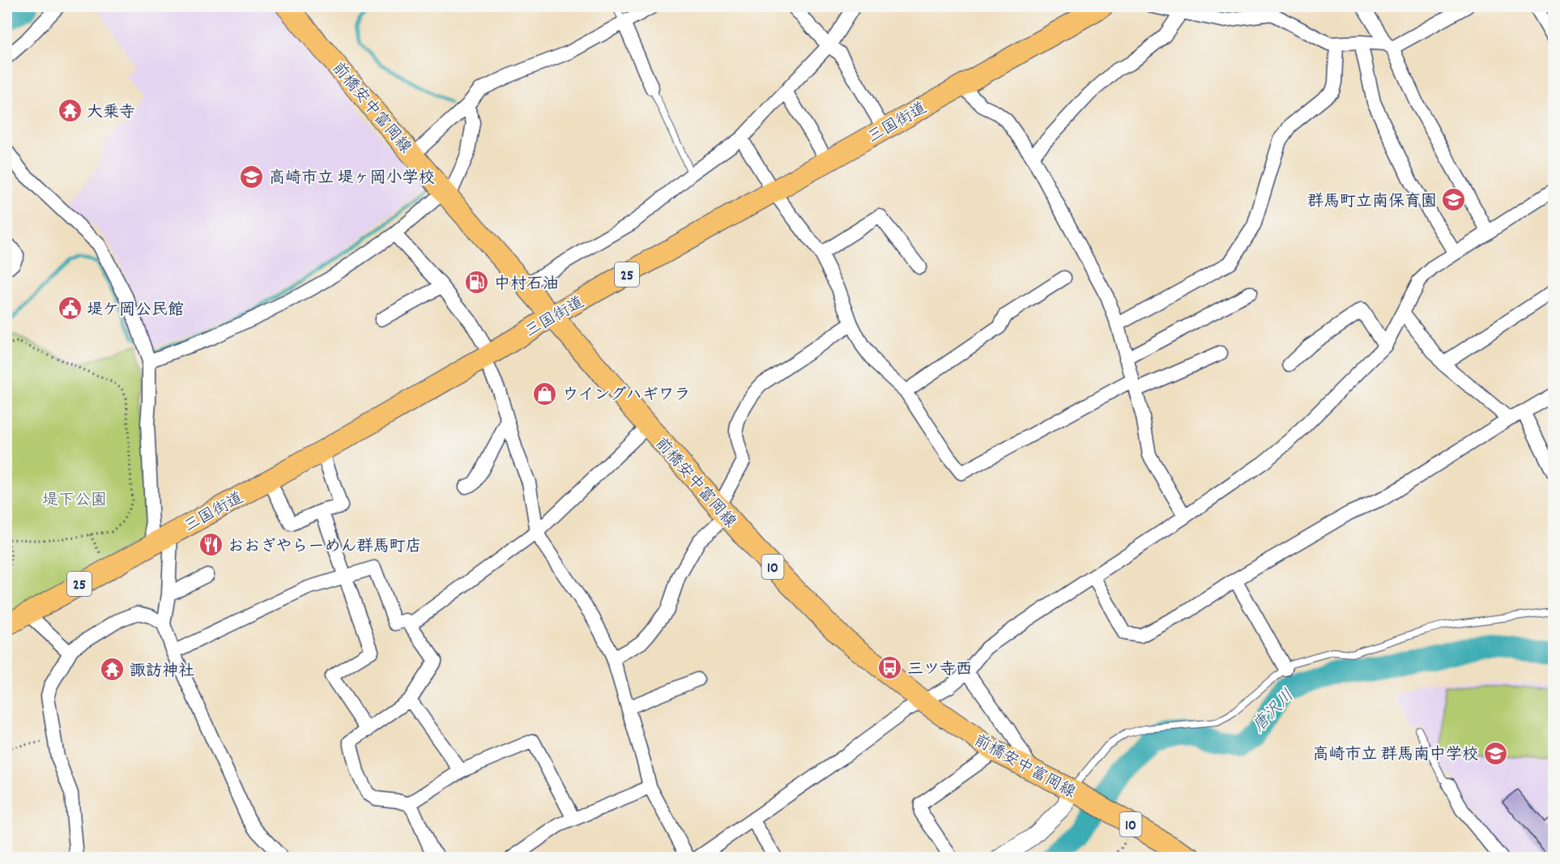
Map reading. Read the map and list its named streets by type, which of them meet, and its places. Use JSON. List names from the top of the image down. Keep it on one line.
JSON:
{"streets":{"main road":["前橋安中富岡線","三国街道","25","10"]},"crossings":[["前橋安中富岡線","三国街道"]],"water":["唐沢川"],"parks":["堤下公園"],"places":{"temple":["大乗寺","諏訪神社"],"school or university":["高崎市立 堤ヶ岡小学校","群馬町立南保育園","高崎市立 群馬南中学校"],"fuel station":["中村石油"],"public building":["堤ケ岡公民館"],"shop":["ウイングハギワラ"],"restaurant":["おおぎやらーめん群馬町店"],"bus stop":["三ツ寺西"]}}
